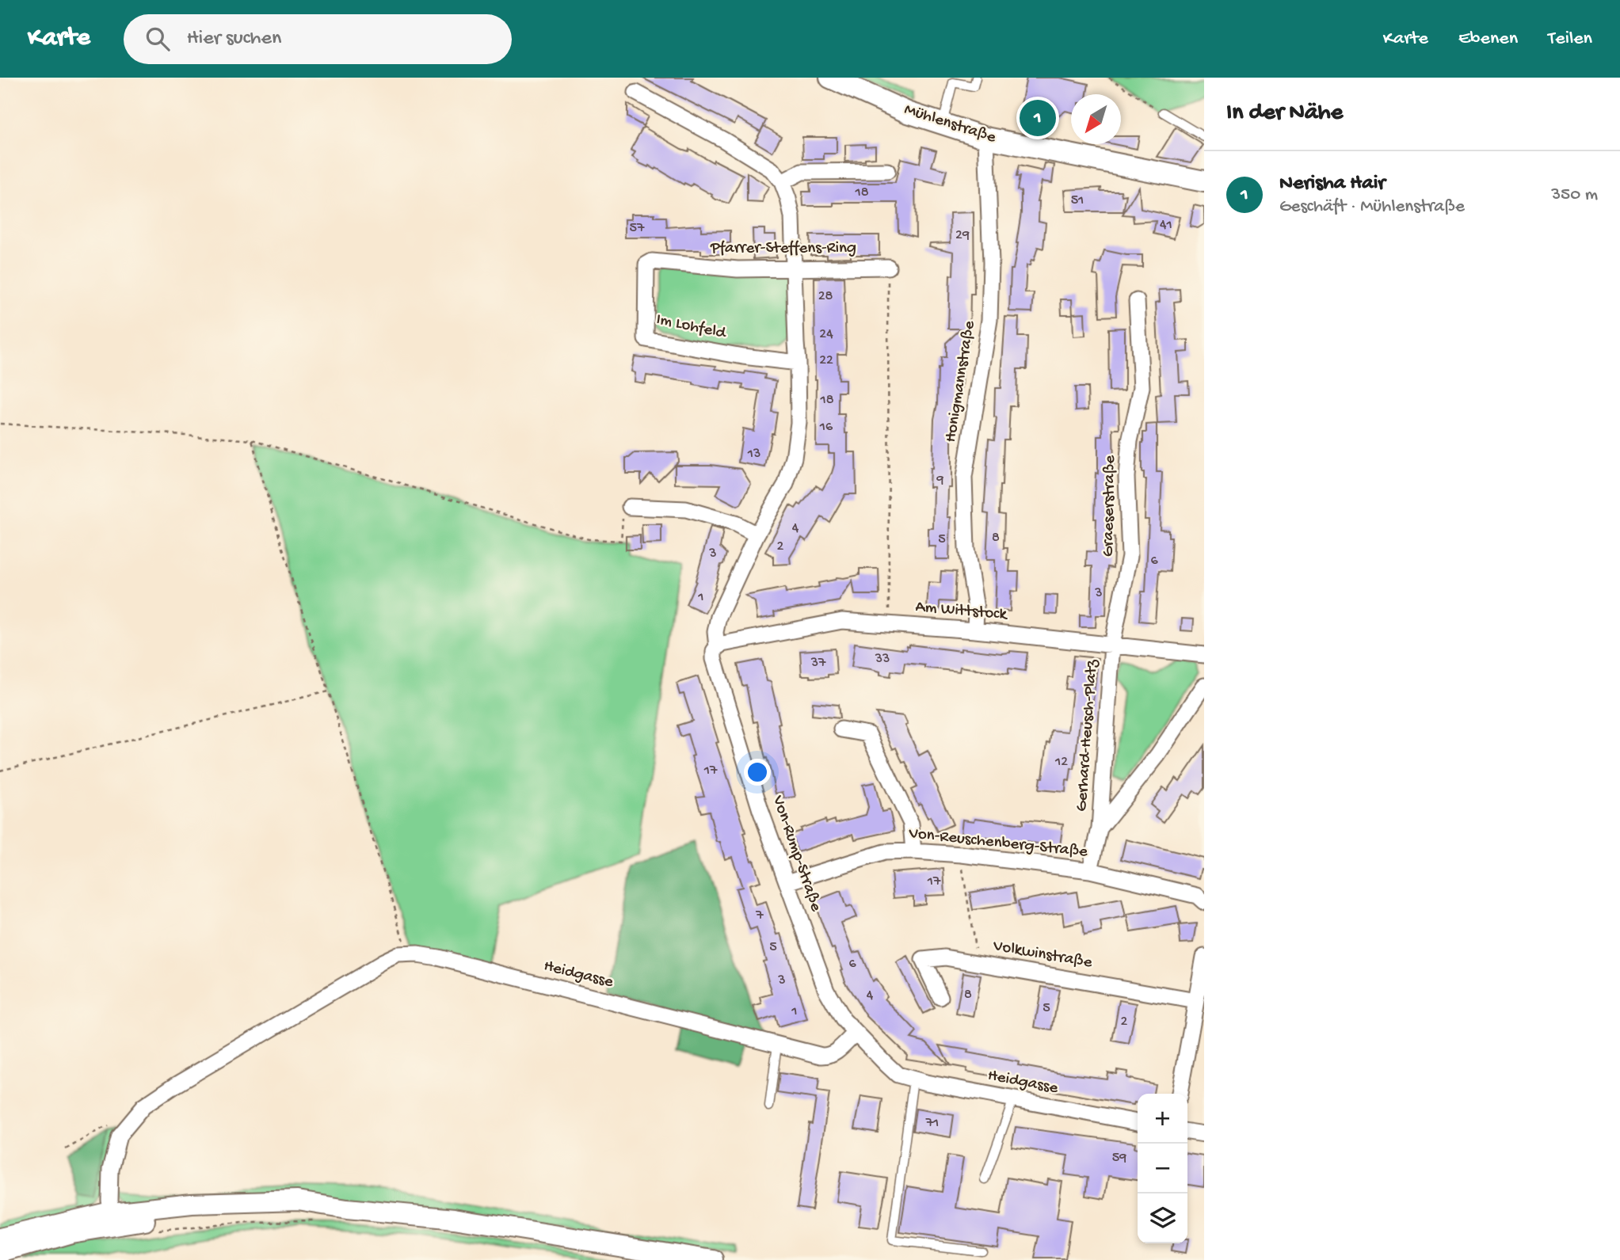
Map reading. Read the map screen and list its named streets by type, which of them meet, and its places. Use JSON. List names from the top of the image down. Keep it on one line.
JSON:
{"streets":{"main road":["Mühlenstraße"],"street":["Pfarrer-Steffens-Ring","Im Lohfeld","Honigmannstraße","Graeserstraße","Am Wittstock","Gerhard-Heusch-Platz","Von-Reuschenberg-Straße","Von-Rump-Straße","Volkwinstraße","Heidgasse"]},"crossings":[["Mühlenstraße","Honigmannstraße"],["Pfarrer-Steffens-Ring","Im Lohfeld"],["Honigmannstraße","Am Wittstock"],["Graeserstraße","Am Wittstock"],["Graeserstraße","Gerhard-Heusch-Platz"],["Am Wittstock","Gerhard-Heusch-Platz"],["Am Wittstock","Von-Rump-Straße"],["Gerhard-Heusch-Platz","Von-Reuschenberg-Straße"],["Von-Reuschenberg-Straße","Von-Rump-Straße"],["Von-Rump-Straße","Heidgasse"]],"house_numbers":["18","51","41","57","29","28","24","22","18","16","13","9","4","8","5","2","3","6","3","1","33","37","12","17","17","7","5","6","3","8","4","5","1","2","71","59"],"north":"bottom left","page":{"header":"Karte","search":"Hier suchen","nav":["Karte","Ebenen","Teilen"],"heading":"In der Nähe","pins":"1","list":[{"mark":"1","name":"Nerisha Hair","note":"Geschäft · Mühlenstraße","value":"350 m"}],"map_buttons":["+","−"]}}
